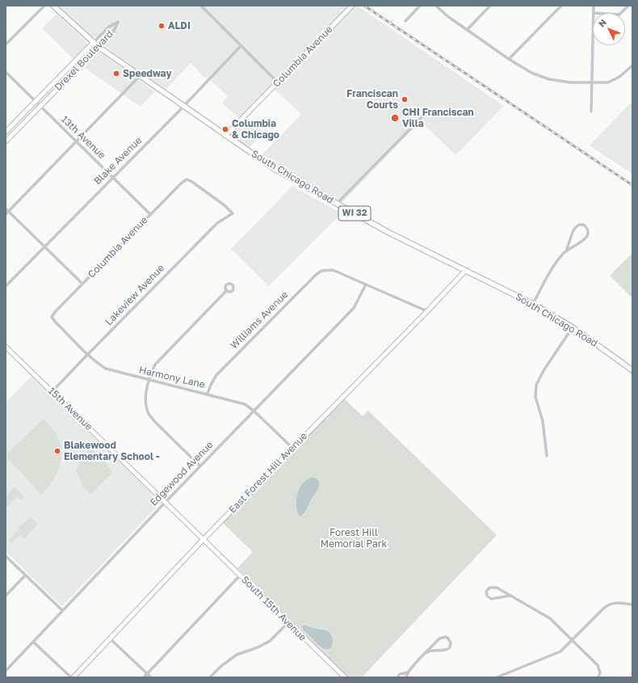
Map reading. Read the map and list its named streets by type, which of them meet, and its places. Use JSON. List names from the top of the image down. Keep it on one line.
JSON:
{"streets":{"main road":["South Chicago Road","WI 32"],"street":["Columbia Avenue","Drexel Boulevard","13th Avenue","Blake Avenue","Lakeview Avenue","Williams Avenue","Harmony Lane","15th Avenue","East Forest Hill Avenue","Edgewood Avenue","South 15th Avenue"]},"crossings":[["Columbia Avenue","13th Avenue"],["Columbia Avenue","South Chicago Road"],["Columbia Avenue","Lakeview Avenue"],["Columbia Avenue","Harmony Lane"],["Drexel Boulevard","13th Avenue"],["Drexel Boulevard","South Chicago Road"],["13th Avenue","Blake Avenue"],["Blake Avenue","South Chicago Road"],["South Chicago Road","East Forest Hill Avenue"],["Lakeview Avenue","Harmony Lane"],["Lakeview Avenue","15th Avenue"],["Williams Avenue","Harmony Lane"],["Williams Avenue","Edgewood Avenue"],["Harmony Lane","East Forest Hill Avenue"],["Harmony Lane","Edgewood Avenue"],["15th Avenue","East Forest Hill Avenue"],["15th Avenue","Edgewood Avenue"],["15th Avenue","South 15th Avenue"],["East Forest Hill Avenue","South 15th Avenue"]],"parks":["Forest Hill Memorial Park"],"places":["ALDI","Speedway","Franciscan Courts","CHI Franciscan Villa","Columbia & Chicago","Blakewood Elementary School -"],"north":"top left"}
